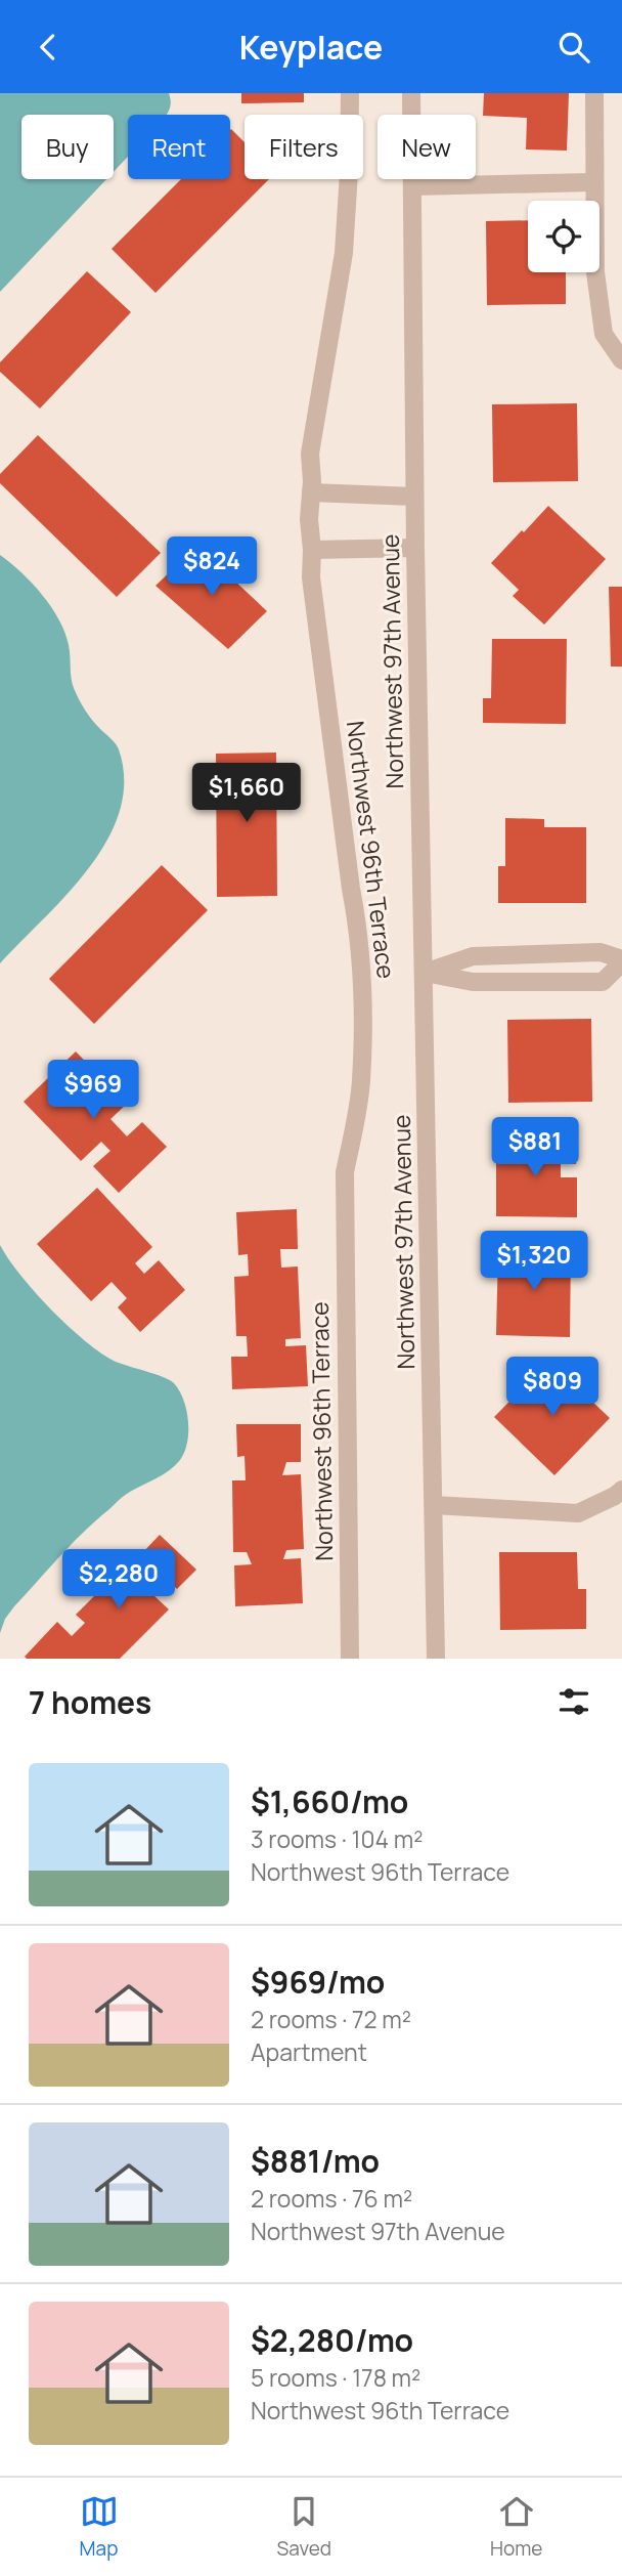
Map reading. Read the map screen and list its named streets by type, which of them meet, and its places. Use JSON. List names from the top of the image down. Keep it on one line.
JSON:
{"streets":{"street":["Northwest 97th Avenue","Northwest 96th Terrace"]},"page":{"header":"Keyplace","chip":["Buy","Rent","Filters","New"],"price":["$824","$1,660","$969","$881","$1,320","$809","$2,280"],"heading":"7 homes","list":[{"name":"$1,660/mo","note":"3 rooms · 104 m² · Northwest 96th Terrace"},{"name":"$969/mo","note":"2 rooms · 72 m² · Apartment"},{"name":"$881/mo","note":"2 rooms · 76 m² · Northwest 97th Avenue"},{"name":"$2,280/mo","note":"5 rooms · 178 m² · Northwest 96th Terrace"}],"tabs":["Map","Saved","Home"]}}
